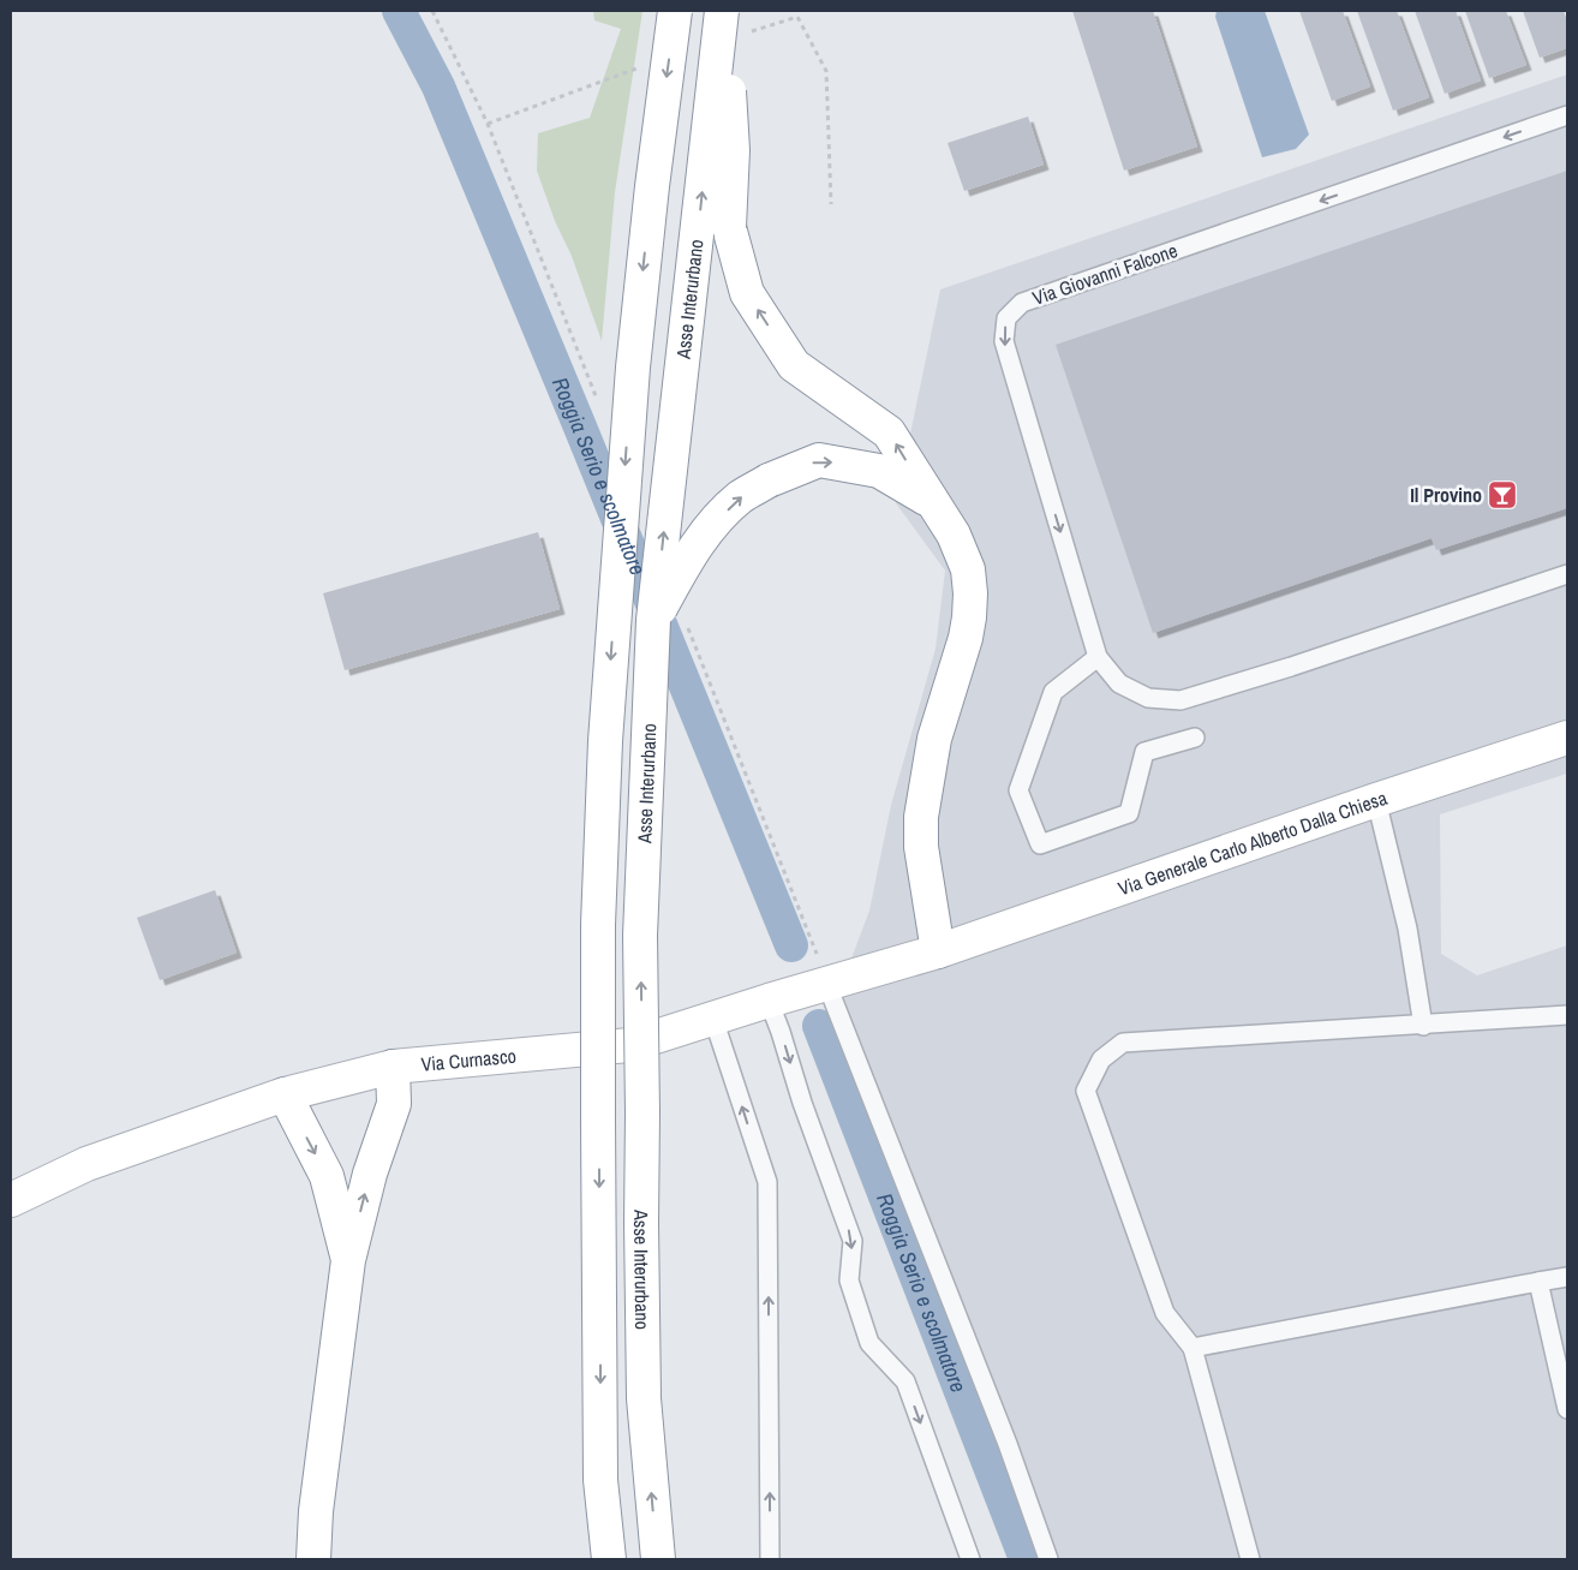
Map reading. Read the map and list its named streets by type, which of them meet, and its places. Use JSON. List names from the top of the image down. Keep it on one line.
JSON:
{"streets":{"main road":["Asse Interurbano","Via Generale Carlo Alberto Dalla Chiesa","Via Curnasco"],"lane":["Via Giovanni Falcone"]},"crossings":[["Via Generale Carlo Alberto Dalla Chiesa","Via Curnasco"]],"water":["Roggia Serio e scolmatore"],"places":{"bar":["Il Provino"]}}
